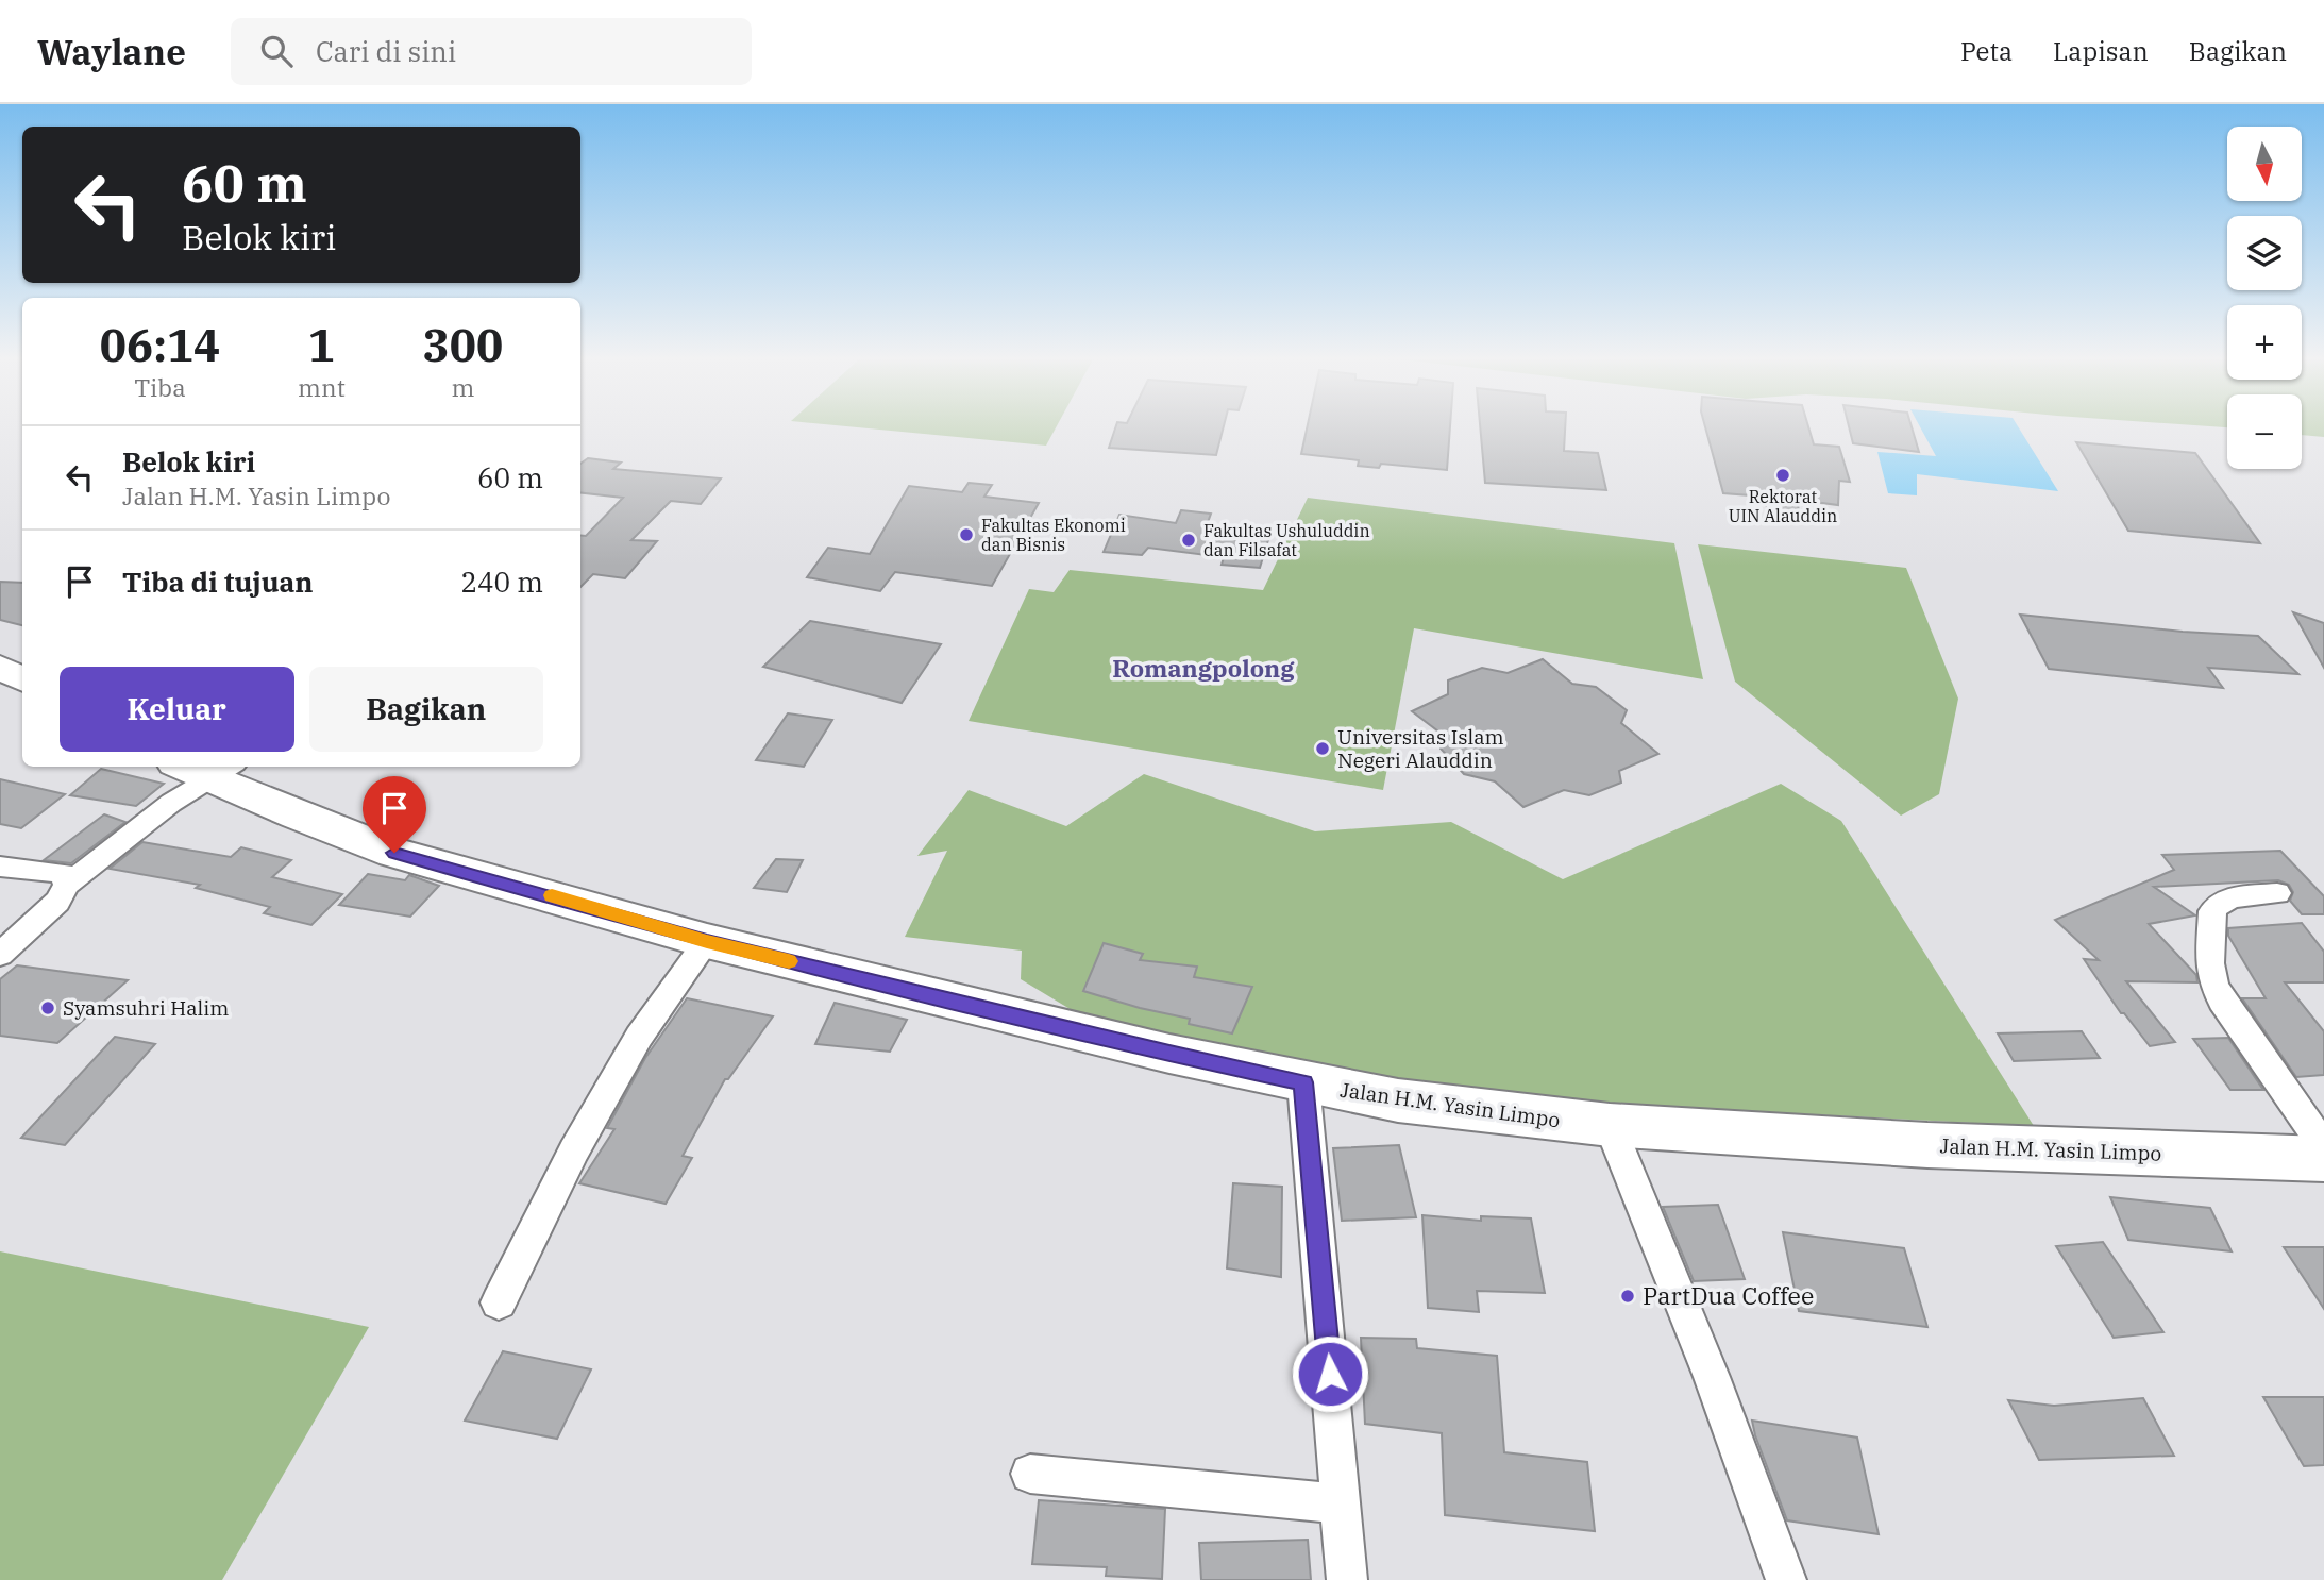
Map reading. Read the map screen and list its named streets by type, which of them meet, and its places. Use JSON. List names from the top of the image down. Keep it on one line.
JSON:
{"streets":{"main road":["Jalan H.M. Yasin Limpo"]},"districts":["Romangpolong"],"places":["Rektorat UIN Alauddin","Fakultas Ekonomi dan Bisnis","Fakultas Ushuluddin dan Filsafat","Universitas Islam Negeri Alauddin","Syamsuhri Halim","PartDua Coffee"],"north":"bottom","page":{"header":"Waylane","search":"Cari di sini","nav":["Peta","Lapisan","Bagikan"],"map_buttons":["+","−"],"turn":["60 m","Belok kiri"],"eta":["06:14","Tiba","1","mnt","300","m"],"list":[{"name":"Belok kiri","note":"Jalan H.M. Yasin Limpo","value":"60 m"},{"name":"Tiba di tujuan","value":"240 m"}],"buttons":["Keluar","Bagikan"]}}
